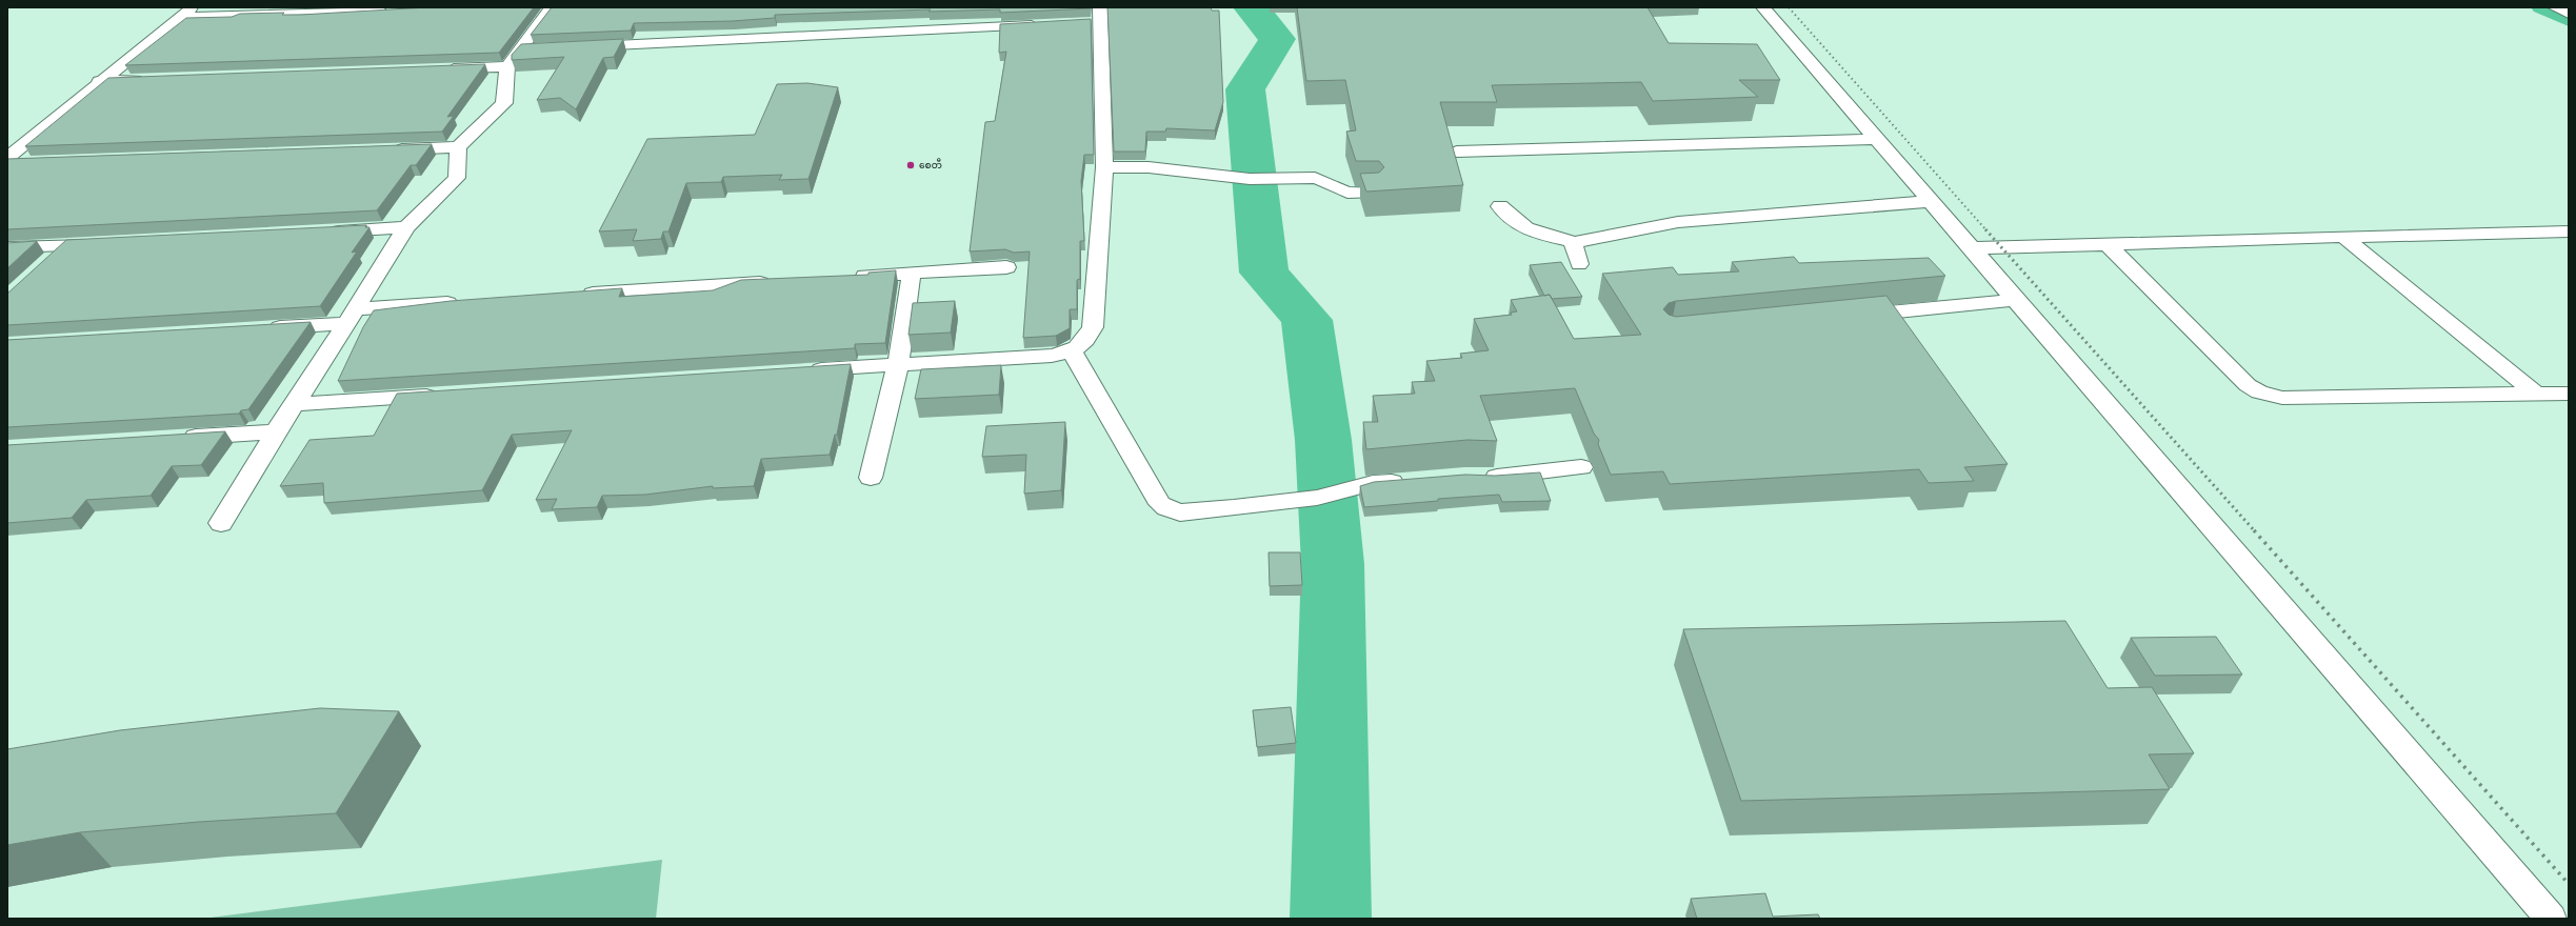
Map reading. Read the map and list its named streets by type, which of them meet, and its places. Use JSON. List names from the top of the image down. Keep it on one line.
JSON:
{"places":["စေတီ"]}
